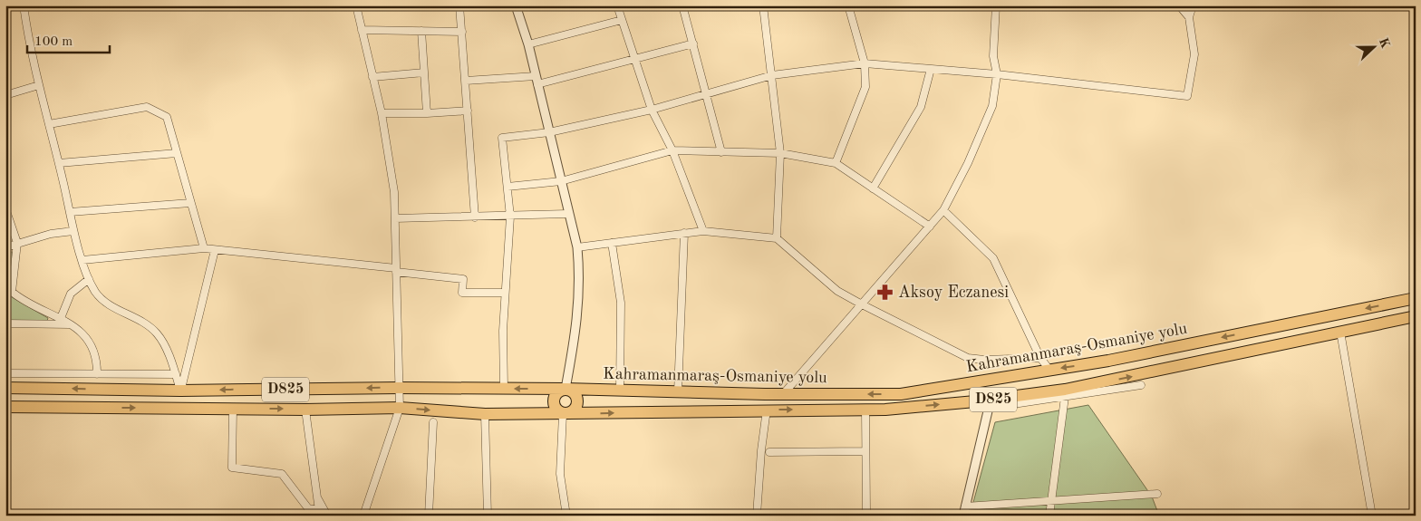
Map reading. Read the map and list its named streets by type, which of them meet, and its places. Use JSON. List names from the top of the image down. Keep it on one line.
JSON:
{"streets":{"highway":["Kahramanmaraş-Osmaniye yolu","D825"]},"places":{"pharmacy":["Aksoy Eczanesi"]},"scale_bar":"100 m","north":"right"}
